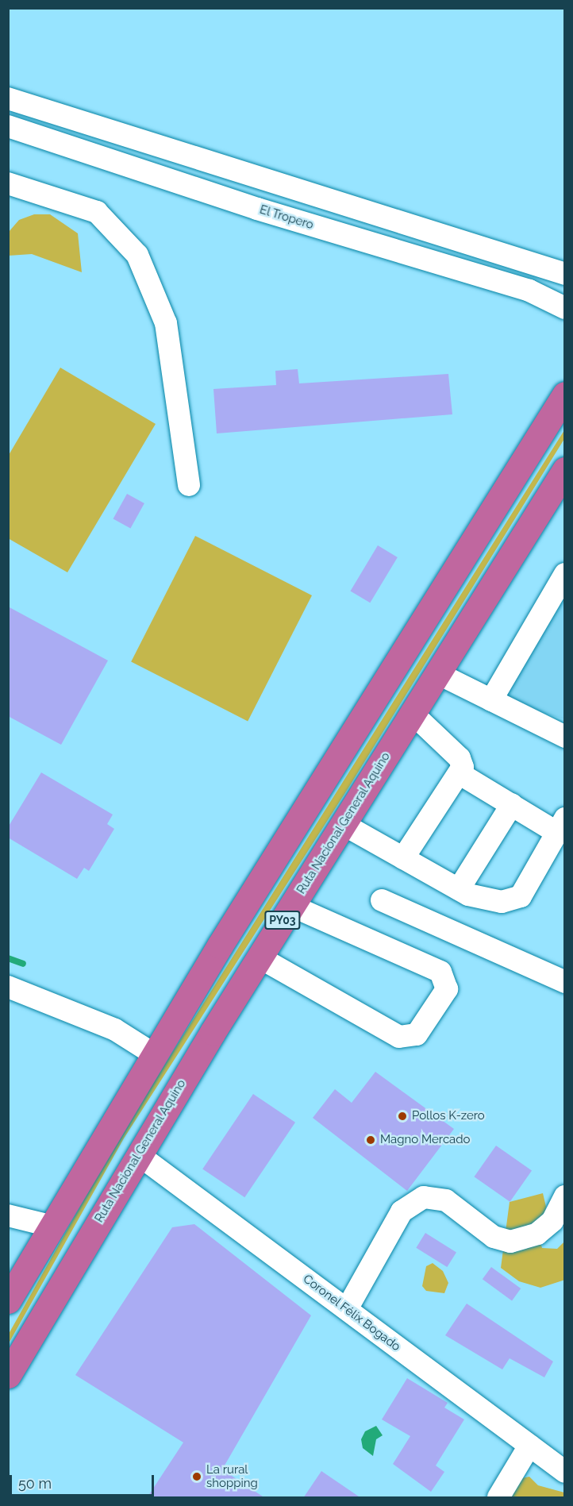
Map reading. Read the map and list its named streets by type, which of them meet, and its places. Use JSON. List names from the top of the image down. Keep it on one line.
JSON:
{"streets":{"highway":["Ruta Nacional General Aquino","PY03"],"street":["El Tropero","Coronel Félix Bogado"]},"crossings":[["Ruta Nacional General Aquino","Coronel Félix Bogado"]],"places":["Pollos K-zero","Magno Mercado","La rural shopping"],"scale_bar":"50 m"}
